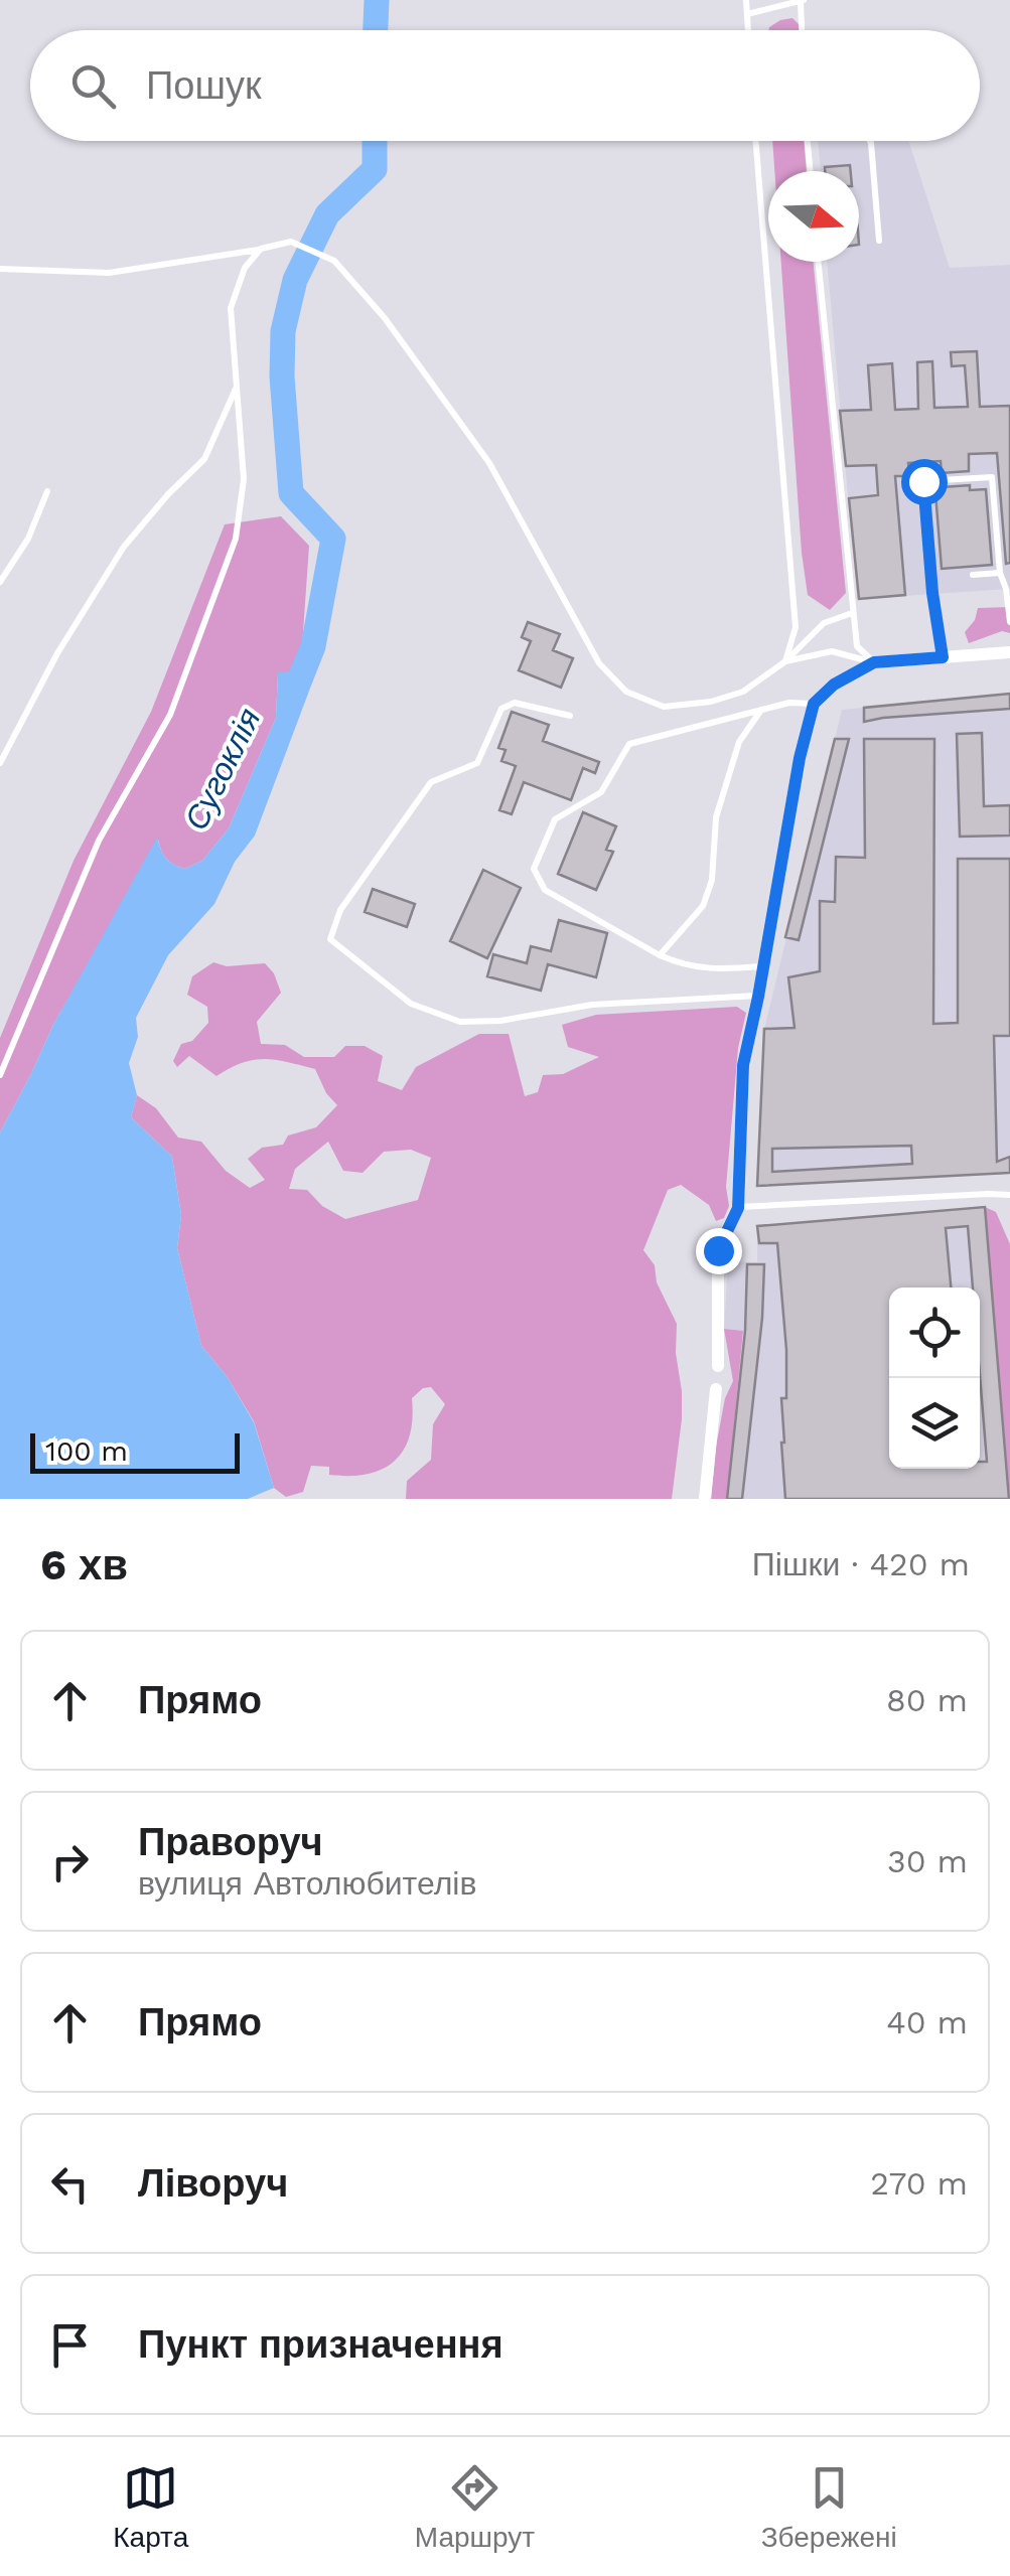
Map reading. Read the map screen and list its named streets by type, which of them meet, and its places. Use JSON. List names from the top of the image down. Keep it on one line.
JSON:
{"water":["Сугоклія"],"scale_bar":"100 m","north":"right","page":{"search":"Пошук","scale":"100 m","heading":["6 хв","Пішки · 420 m"],"list":[["Прямо","80 m"],["Праворуч","вулиця Автолюбителів","30 m"],["Прямо","40 m"],["Ліворуч","270 m"],"Пункт призначення"],"nav":["Карта","Маршрут","Збережені"]}}
